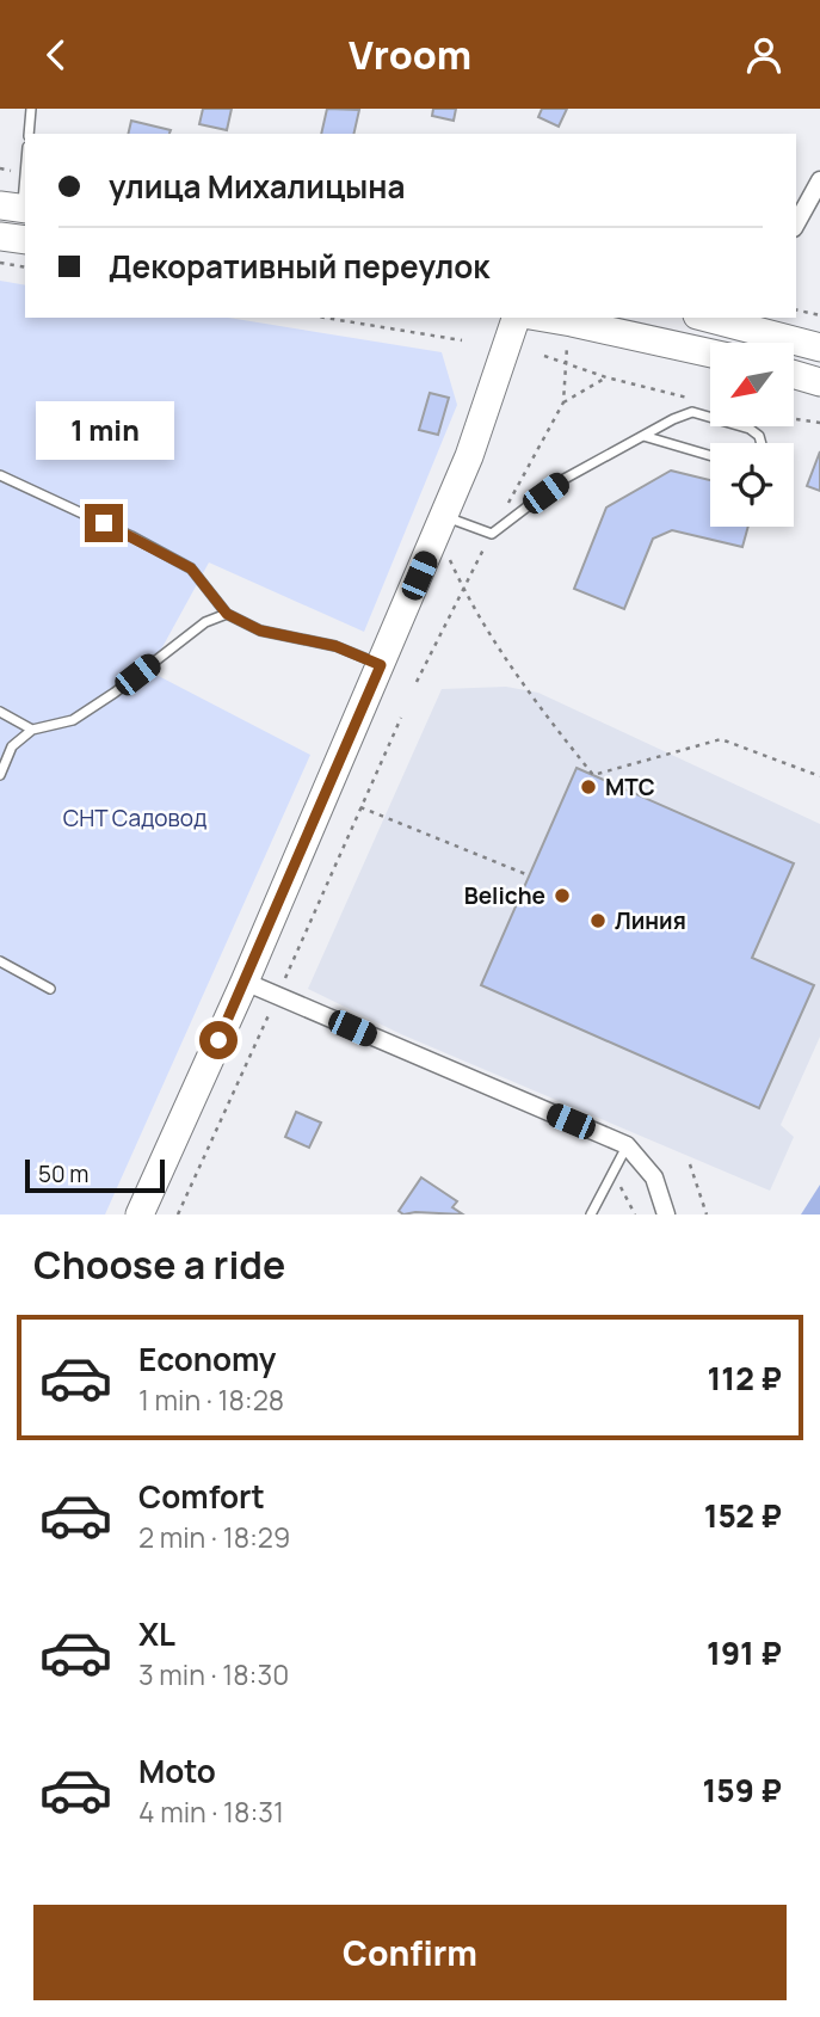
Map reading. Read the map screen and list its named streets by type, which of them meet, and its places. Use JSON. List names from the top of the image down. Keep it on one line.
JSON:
{"parks":["СНТ Садовод"],"places":["МТС","Beliche","Линия"],"scale_bar":"50 m","north":"bottom left","page":{"header":"Vroom","banner":["улица Михалицына","Декоративный переулок"],"bubble":"1 min","scale":"50 m","heading":"Choose a ride","list":[{"name":"Economy","note":"1 min · 18:28","value":"112 ₽"},{"name":"Comfort","note":"2 min · 18:29","value":"152 ₽"},{"name":"XL","note":"3 min · 18:30","value":"191 ₽"},{"name":"Moto","note":"4 min · 18:31","value":"159 ₽"}],"buttons":"Confirm"}}
